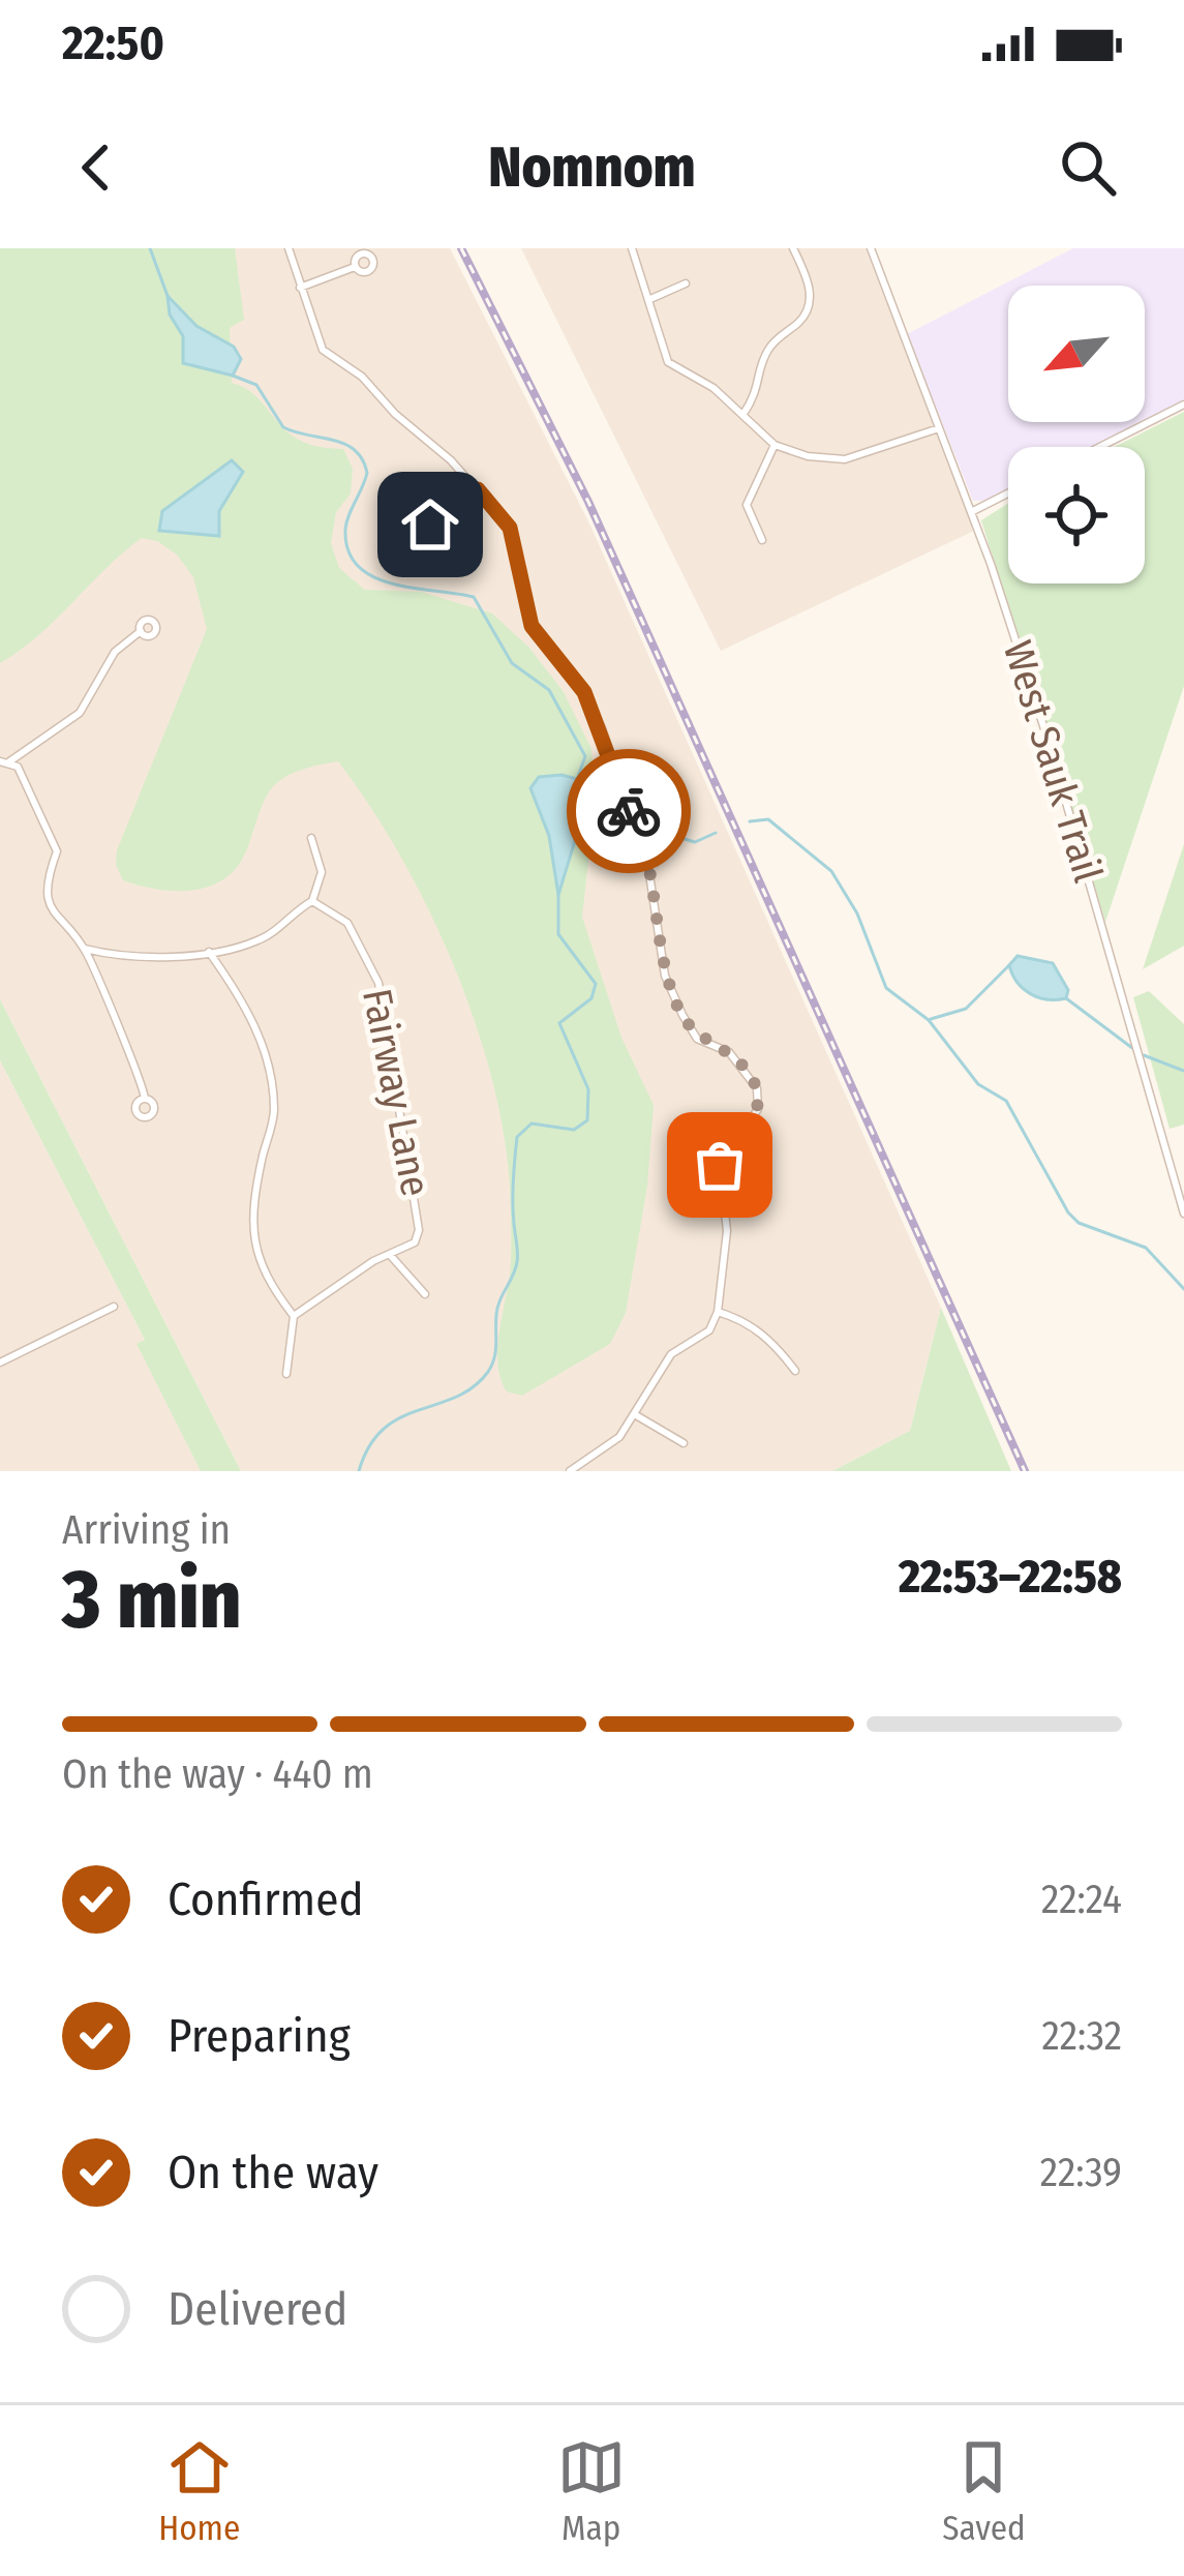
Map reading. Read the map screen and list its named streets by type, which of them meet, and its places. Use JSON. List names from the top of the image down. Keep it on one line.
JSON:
{"streets":{"street":["West Sauk Trail","Fairway Lane"]},"north":"bottom left","page":{"status":"22:50","header":"Nomnom","heading":["3 min","Arriving in","22:53–22:58"],"bar":"On the way · 440 m","list":[["Confirmed","22:24"],["Preparing","22:32"],["On the way","22:39"],"Delivered"],"tabs":["Home","Map","Saved"]}}
